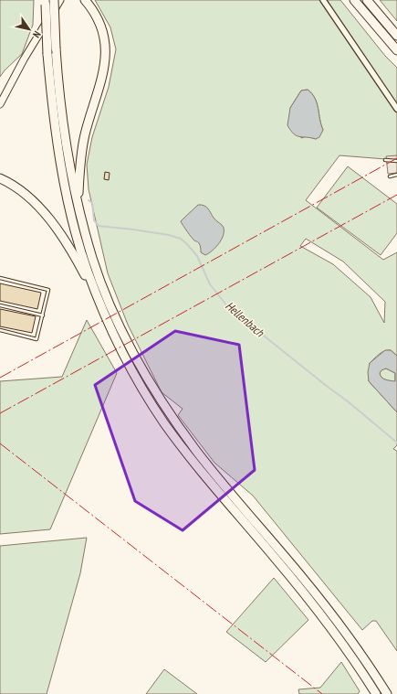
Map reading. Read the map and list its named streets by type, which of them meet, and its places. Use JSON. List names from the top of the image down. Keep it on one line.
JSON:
{"water":["Hellenbach"],"north":"bottom right"}
